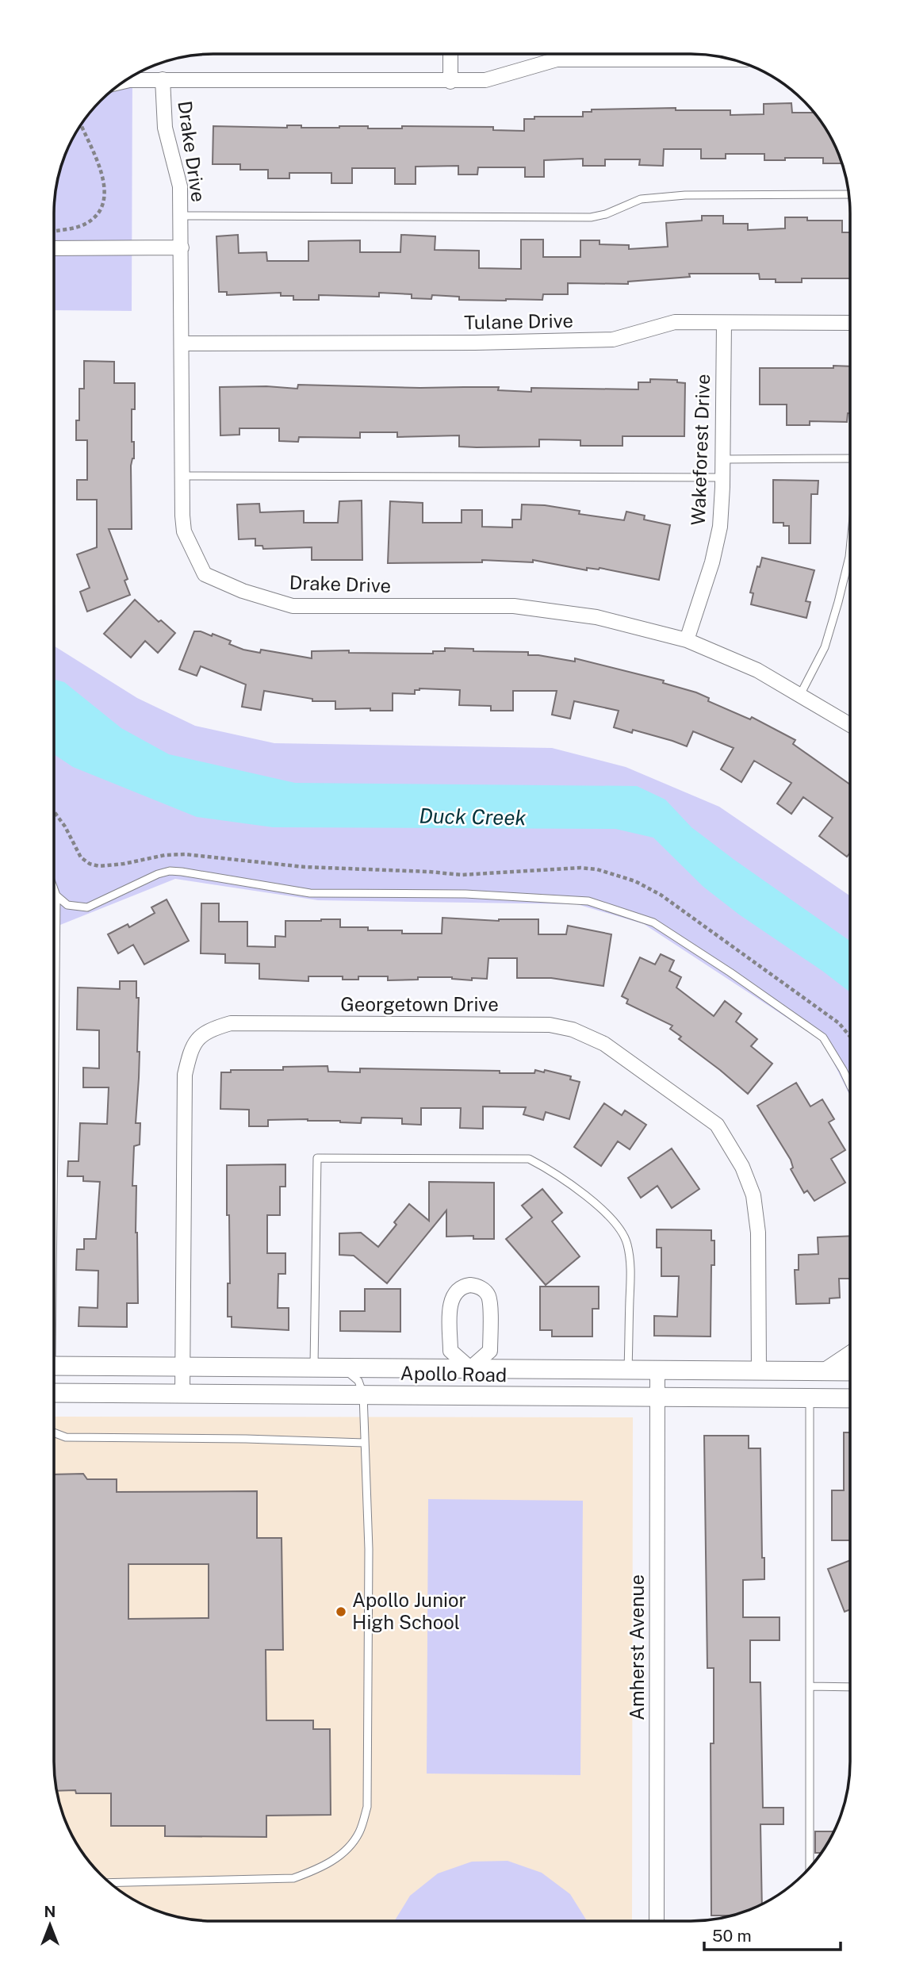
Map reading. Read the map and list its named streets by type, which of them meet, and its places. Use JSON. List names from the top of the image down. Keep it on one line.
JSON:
{"streets":{"street":["Drake Drive","Tulane Drive","Wakeforest Drive","Georgetown Drive","Apollo Road","Amherst Avenue"]},"crossings":[["Drake Drive","Tulane Drive"],["Drake Drive","Wakeforest Drive"],["Tulane Drive","Wakeforest Drive"],["Georgetown Drive","Apollo Road"],["Apollo Road","Amherst Avenue"]],"water":["Duck Creek"],"places":["Apollo Junior High School"],"scale_bar":"50 m","north":"top"}
